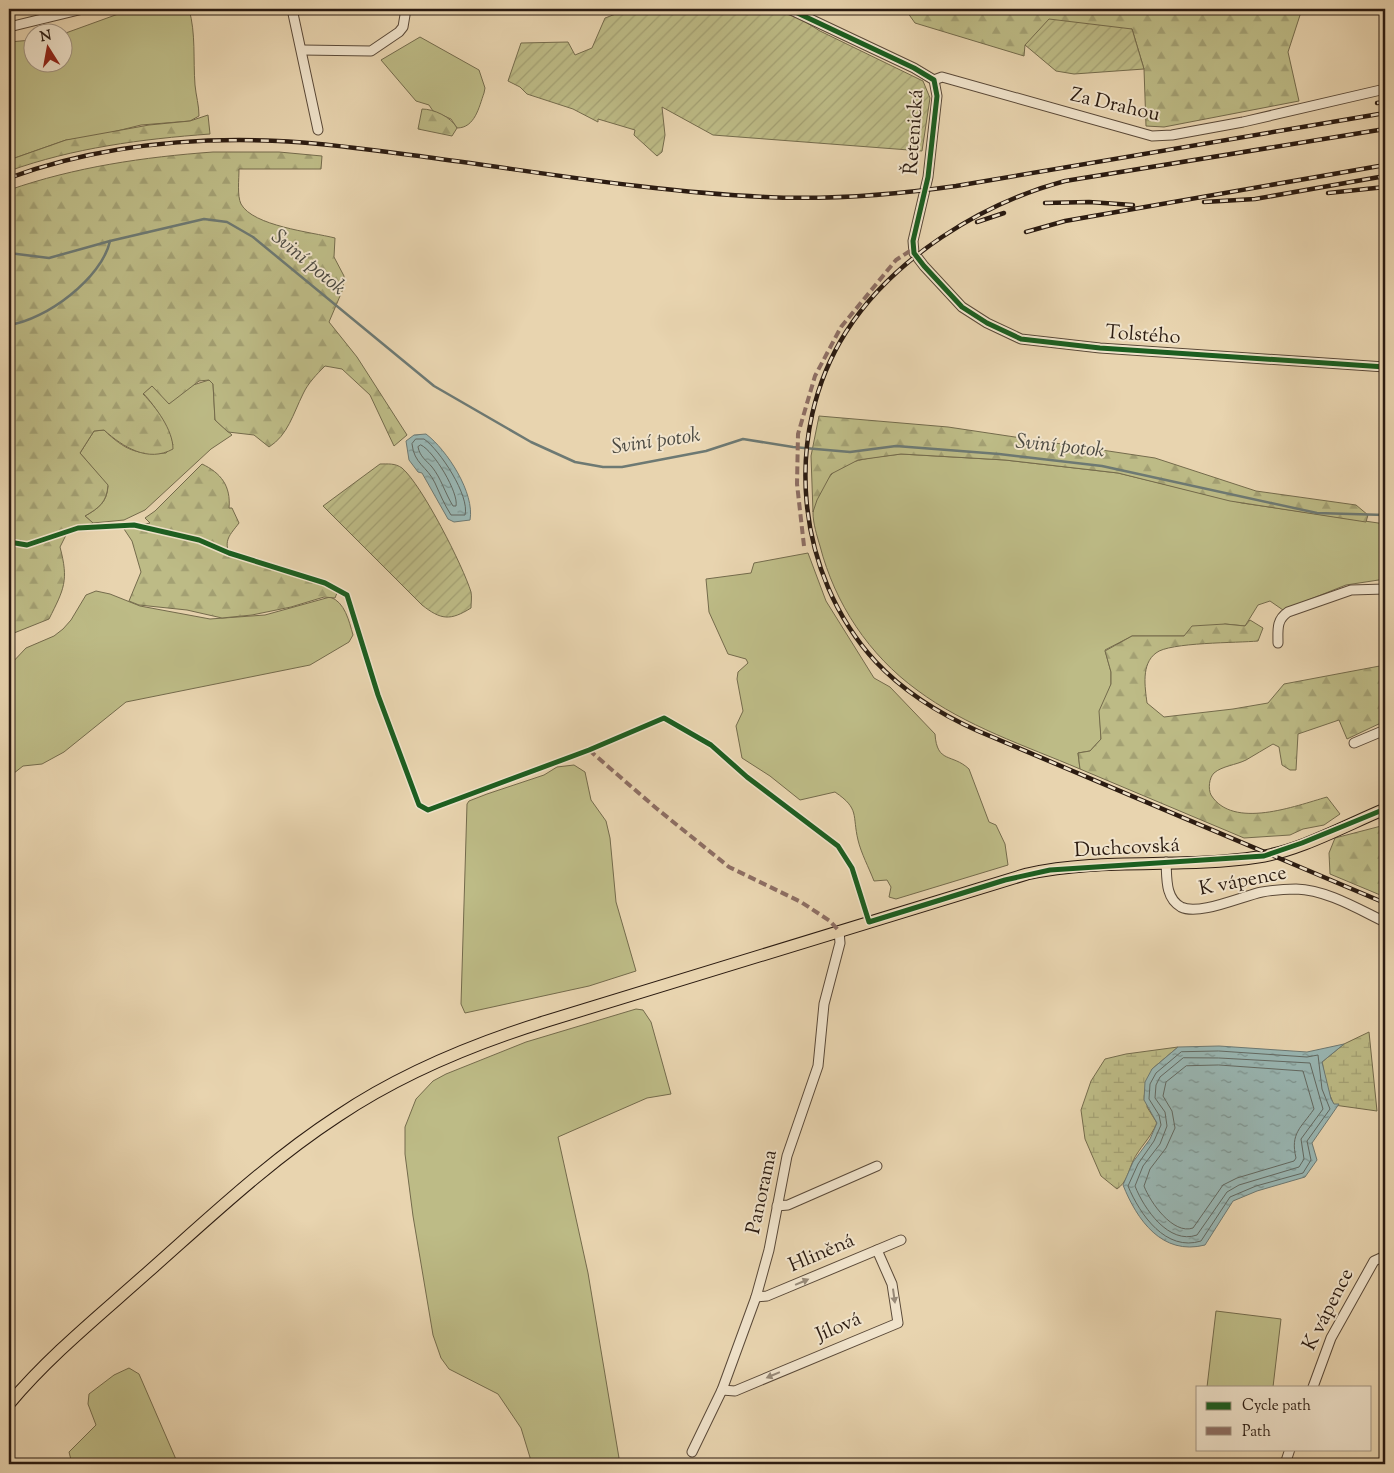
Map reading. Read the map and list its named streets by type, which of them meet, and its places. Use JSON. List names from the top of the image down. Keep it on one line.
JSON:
{"streets":{"main road":["Duchcovská"],"street":["Za Drahou","Řetenická","Tolstého","K vápence","Panorama","Hliněná","Jílová"]},"crossings":[["Za Drahou","Řetenická"],["Řetenická","Tolstého"],["Duchcovská","K vápence"],["Duchcovská","Panorama"],["Panorama","Hliněná"],["Panorama","Jílová"],["Hliněná","Jílová"]],"water":["Sviní potok"],"legend":["Cycle path","Path"],"north":"top"}
